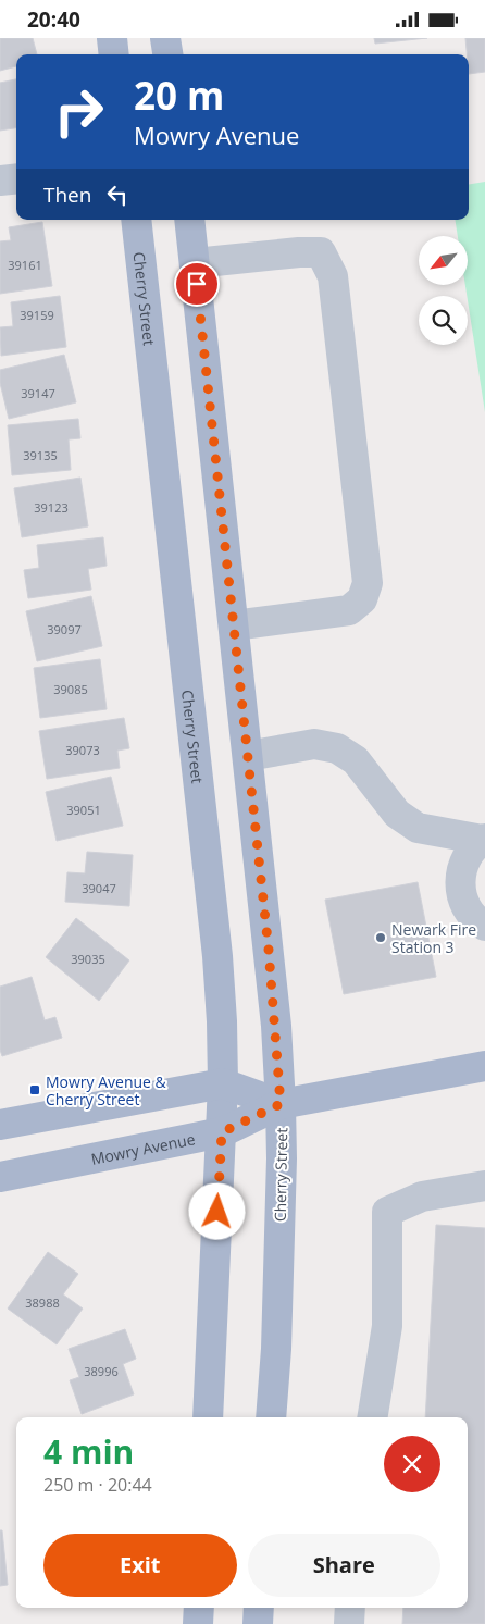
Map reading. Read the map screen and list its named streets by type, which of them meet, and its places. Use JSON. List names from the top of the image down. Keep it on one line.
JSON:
{"streets":{"main road":["Cherry Street","Mowry Avenue"]},"crossings":[["Cherry Street","Mowry Avenue"]],"places":{"other":["Newark Fire Station 3"],"transit":["Mowry Avenue & Cherry Street"]},"house_numbers":["39161","39159","39147","39135","39123","39097","39085","39073","39051","39047","39035","38988","38996"],"north":"bottom left","page":{"status":"20:40","turn":["20 m","Mowry Avenue"],"then":"Then","heading":["4 min","250 m · 20:44"],"buttons":["Exit","Share"]}}
